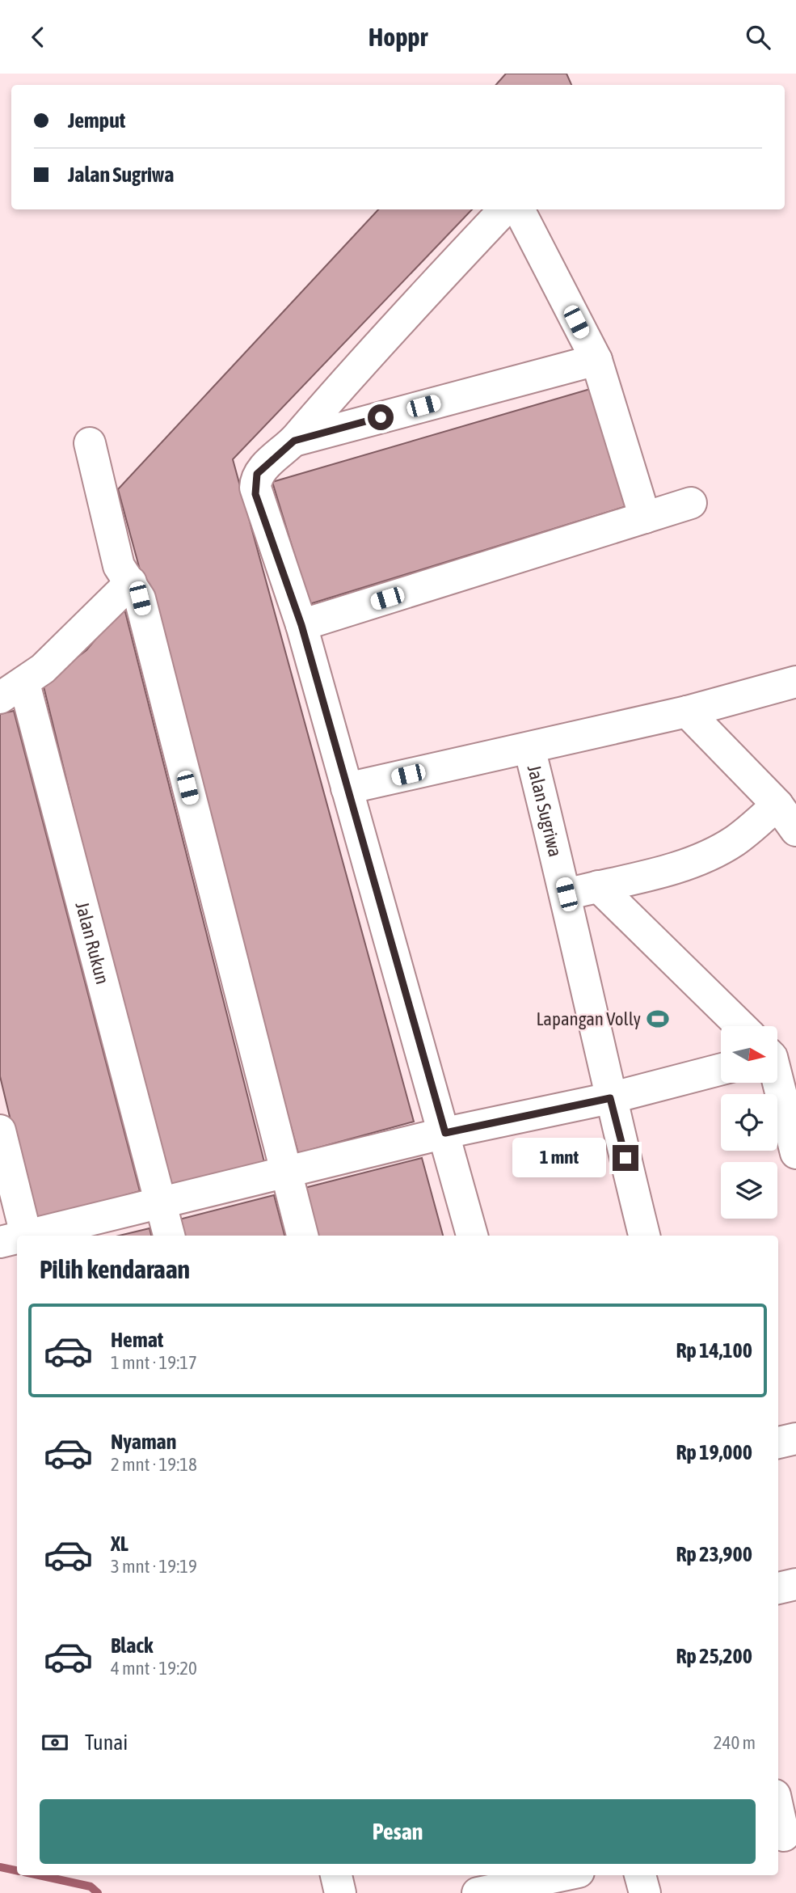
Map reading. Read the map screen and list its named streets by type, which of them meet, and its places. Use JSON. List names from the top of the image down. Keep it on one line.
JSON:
{"streets":{"street":["Jalan Sugriwa","Jalan Rukun"]},"places":{"sports":["Lapangan Volly"]},"north":"right","page":{"header":"Hoppr","banner":["Jemput","Jalan Sugriwa"],"bubble":"1 mnt","heading":"Pilih kendaraan","list":[{"name":"Hemat","note":"1 mnt · 19:17","value":"Rp 14,100"},{"name":"Nyaman","note":"2 mnt · 19:18","value":"Rp 19,000"},{"name":"XL","note":"3 mnt · 19:19","value":"Rp 23,900"},{"name":"Black","note":"4 mnt · 19:20","value":"Rp 25,200"}],"pay":["Tunai","240 m"],"buttons":"Pesan"}}
